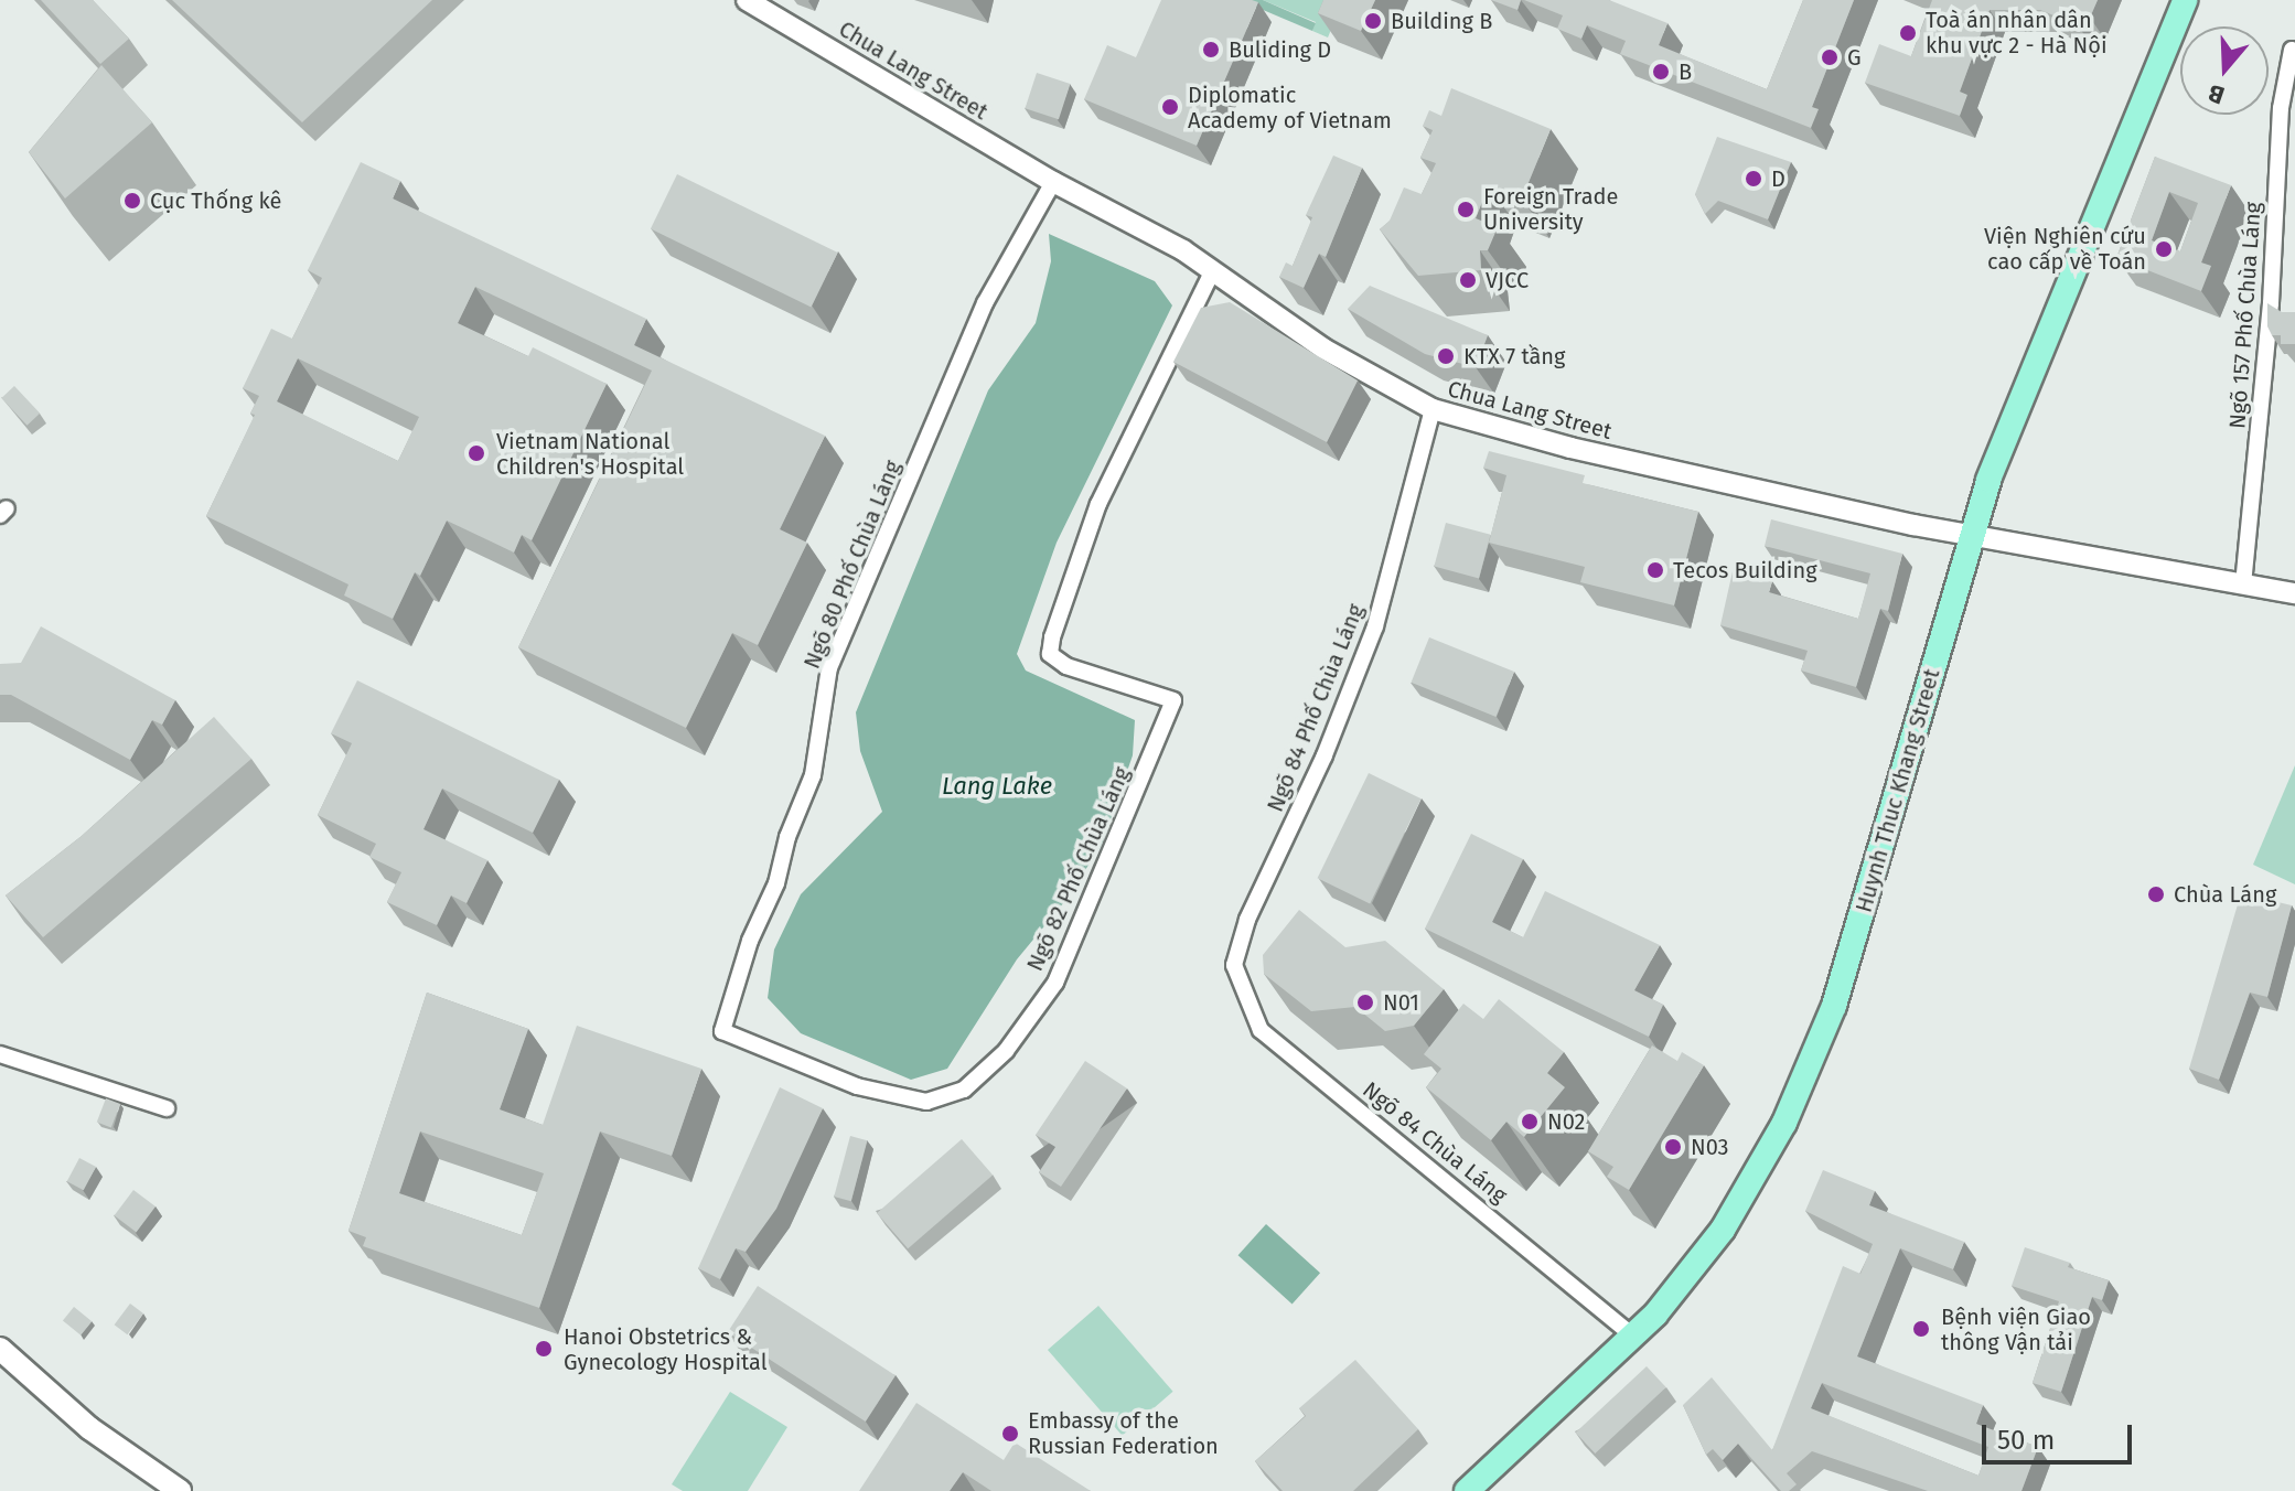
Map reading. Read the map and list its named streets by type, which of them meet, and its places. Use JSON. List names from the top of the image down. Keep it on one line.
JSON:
{"streets":{"main road":["Huynh Thuc Khang Street"],"street":["Chua Lang Street","Ngõ 157 Phố Chùa Láng","Ngõ 80 Phố Chùa Láng","Ngõ 84 Phố Chùa Láng","Ngõ 82 Phố Chùa Láng","Ngõ 84 Chùa Láng"]},"crossings":[["Chua Lang Street","Ngõ 157 Phố Chùa Láng"],["Chua Lang Street","Ngõ 80 Phố Chùa Láng"],["Chua Lang Street","Ngõ 84 Phố Chùa Láng"],["Chua Lang Street","Huynh Thuc Khang Street"],["Chua Lang Street","Ngõ 82 Phố Chùa Láng"],["Ngõ 80 Phố Chùa Láng","Ngõ 82 Phố Chùa Láng"],["Ngõ 84 Phố Chùa Láng","Ngõ 84 Chùa Láng"],["Huynh Thuc Khang Street","Ngõ 84 Chùa Láng"]],"water":["Lang Lake"],"places":["Building B","Toà án nhân dân khu vực 2 - Hà Nội","Buliding D","G","B","Diplomatic Academy of Vietnam","D","Cục Thống kê","Foreign Trade University","Viện Nghiên cứu cao cấp về Toán","VJCC","KTX 7 tầng","Vietnam National Children's Hospital","Tecos Building","Chùa Láng","N01","N02","N03","Bệnh viện Giao thông Vận tải","Hanoi Obstetrics & Gynecology Hospital","Embassy of the Russian Federation"],"scale_bar":"50 m","north":"bottom"}
